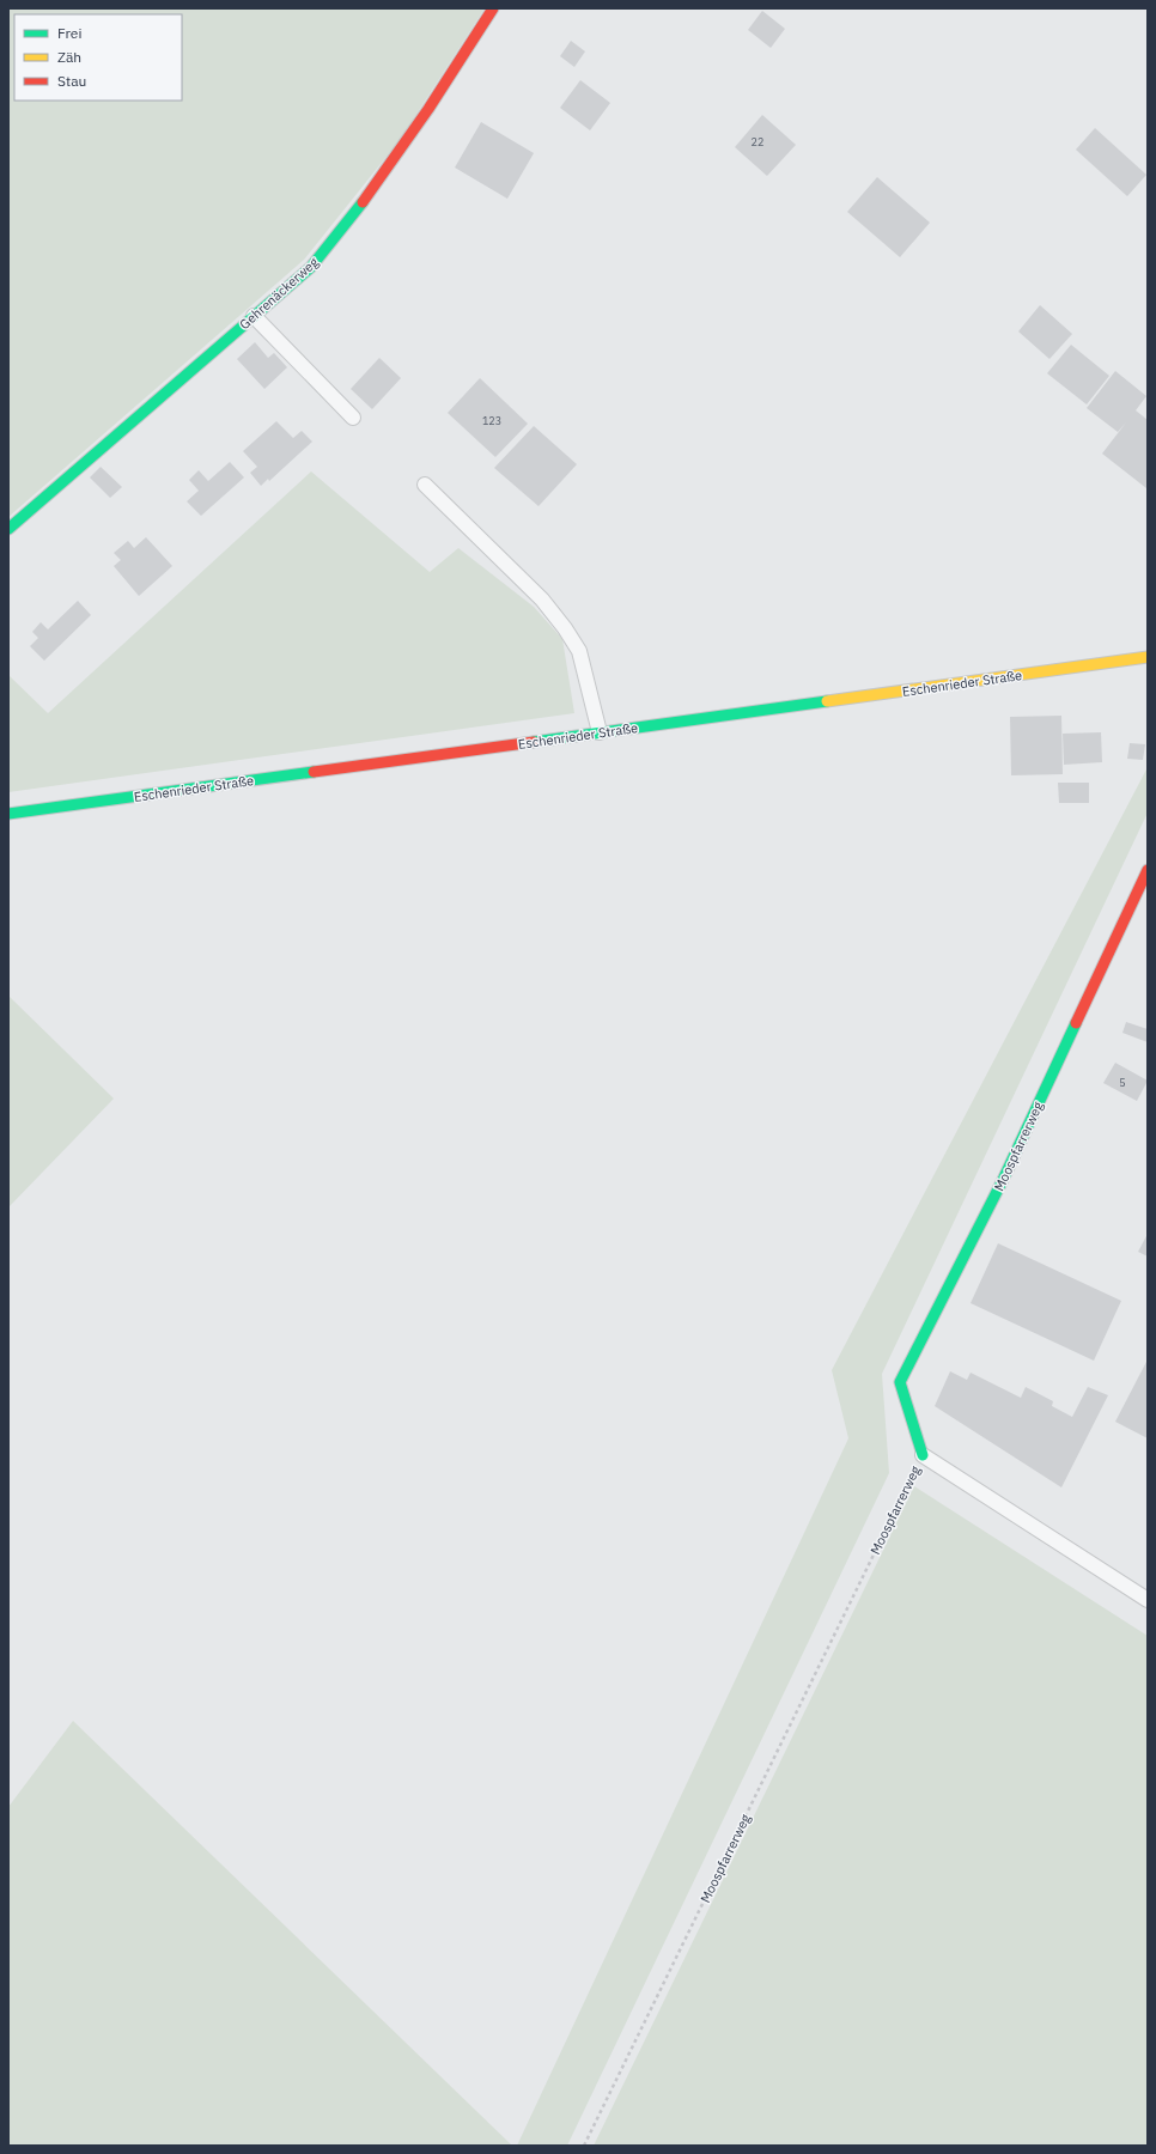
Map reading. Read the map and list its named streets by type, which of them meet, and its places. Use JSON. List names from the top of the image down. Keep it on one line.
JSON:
{"streets":{"street":["Gehrenäckerweg","Eschenrieder Straße","Moospfarrerweg"]},"house_numbers":["22","123","5"],"legend":["Frei","Zäh","Stau"]}
